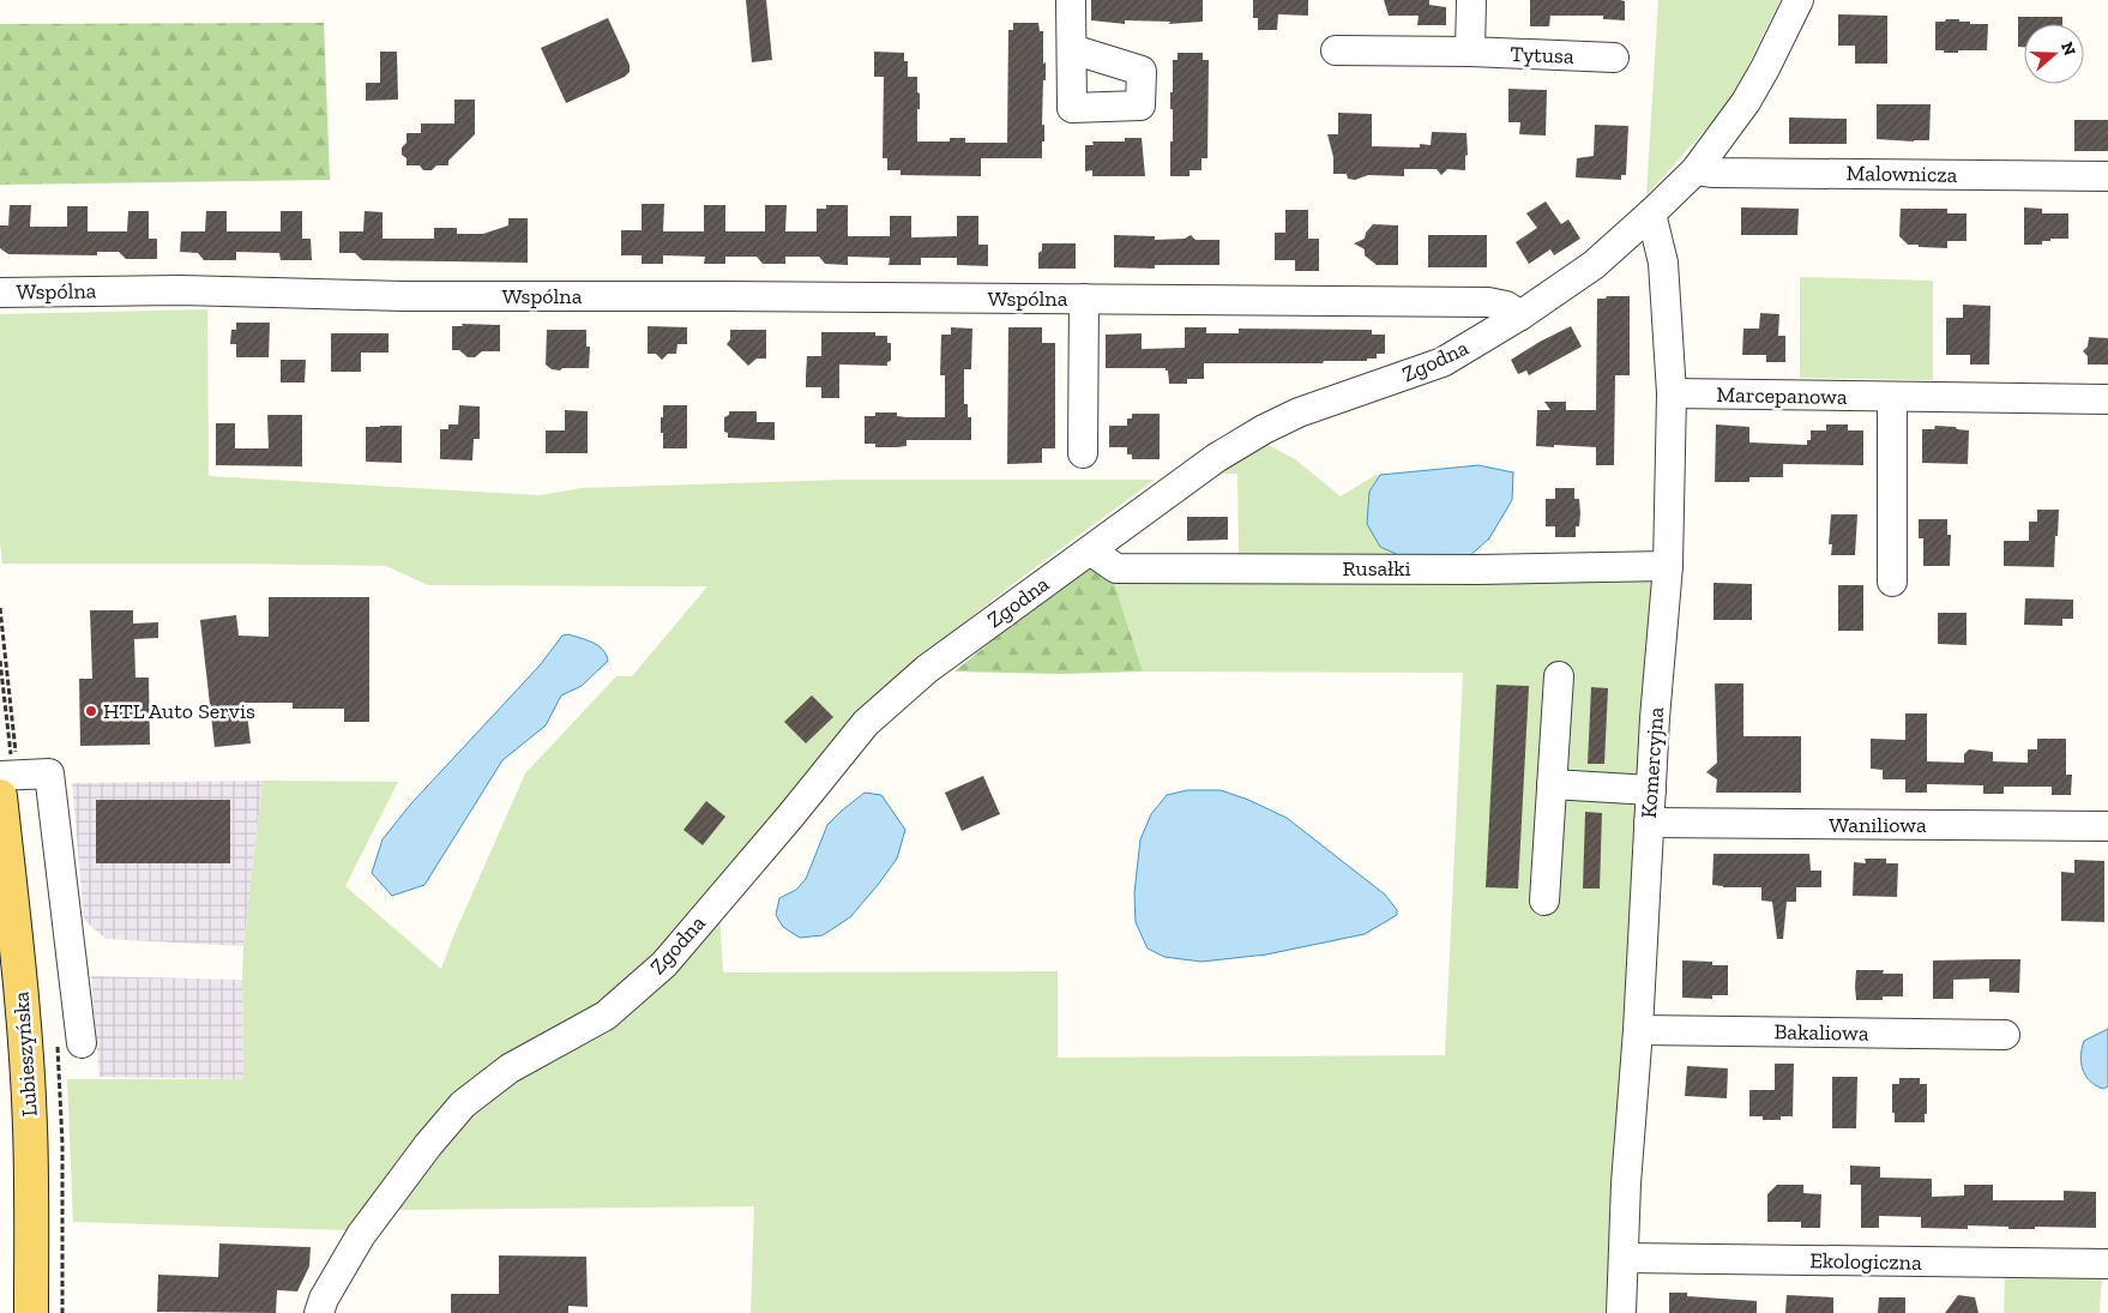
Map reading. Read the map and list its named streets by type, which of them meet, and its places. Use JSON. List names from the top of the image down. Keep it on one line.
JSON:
{"streets":{"main road":["Lubieszyńska"],"street":["Tytusa","Malownicza","Wspólna","Zgodna","Marcepanowa","Rusałki","Komercyjna","Waniliowa","Bakaliowa","Ekologiczna"]},"crossings":[["Malownicza","Zgodna"],["Wspólna","Zgodna"],["Zgodna","Rusałki"],["Zgodna","Komercyjna"],["Marcepanowa","Komercyjna"],["Rusałki","Komercyjna"],["Komercyjna","Waniliowa"],["Komercyjna","Bakaliowa"],["Komercyjna","Ekologiczna"]],"places":["HTL Auto Servis"],"north":"right"}
